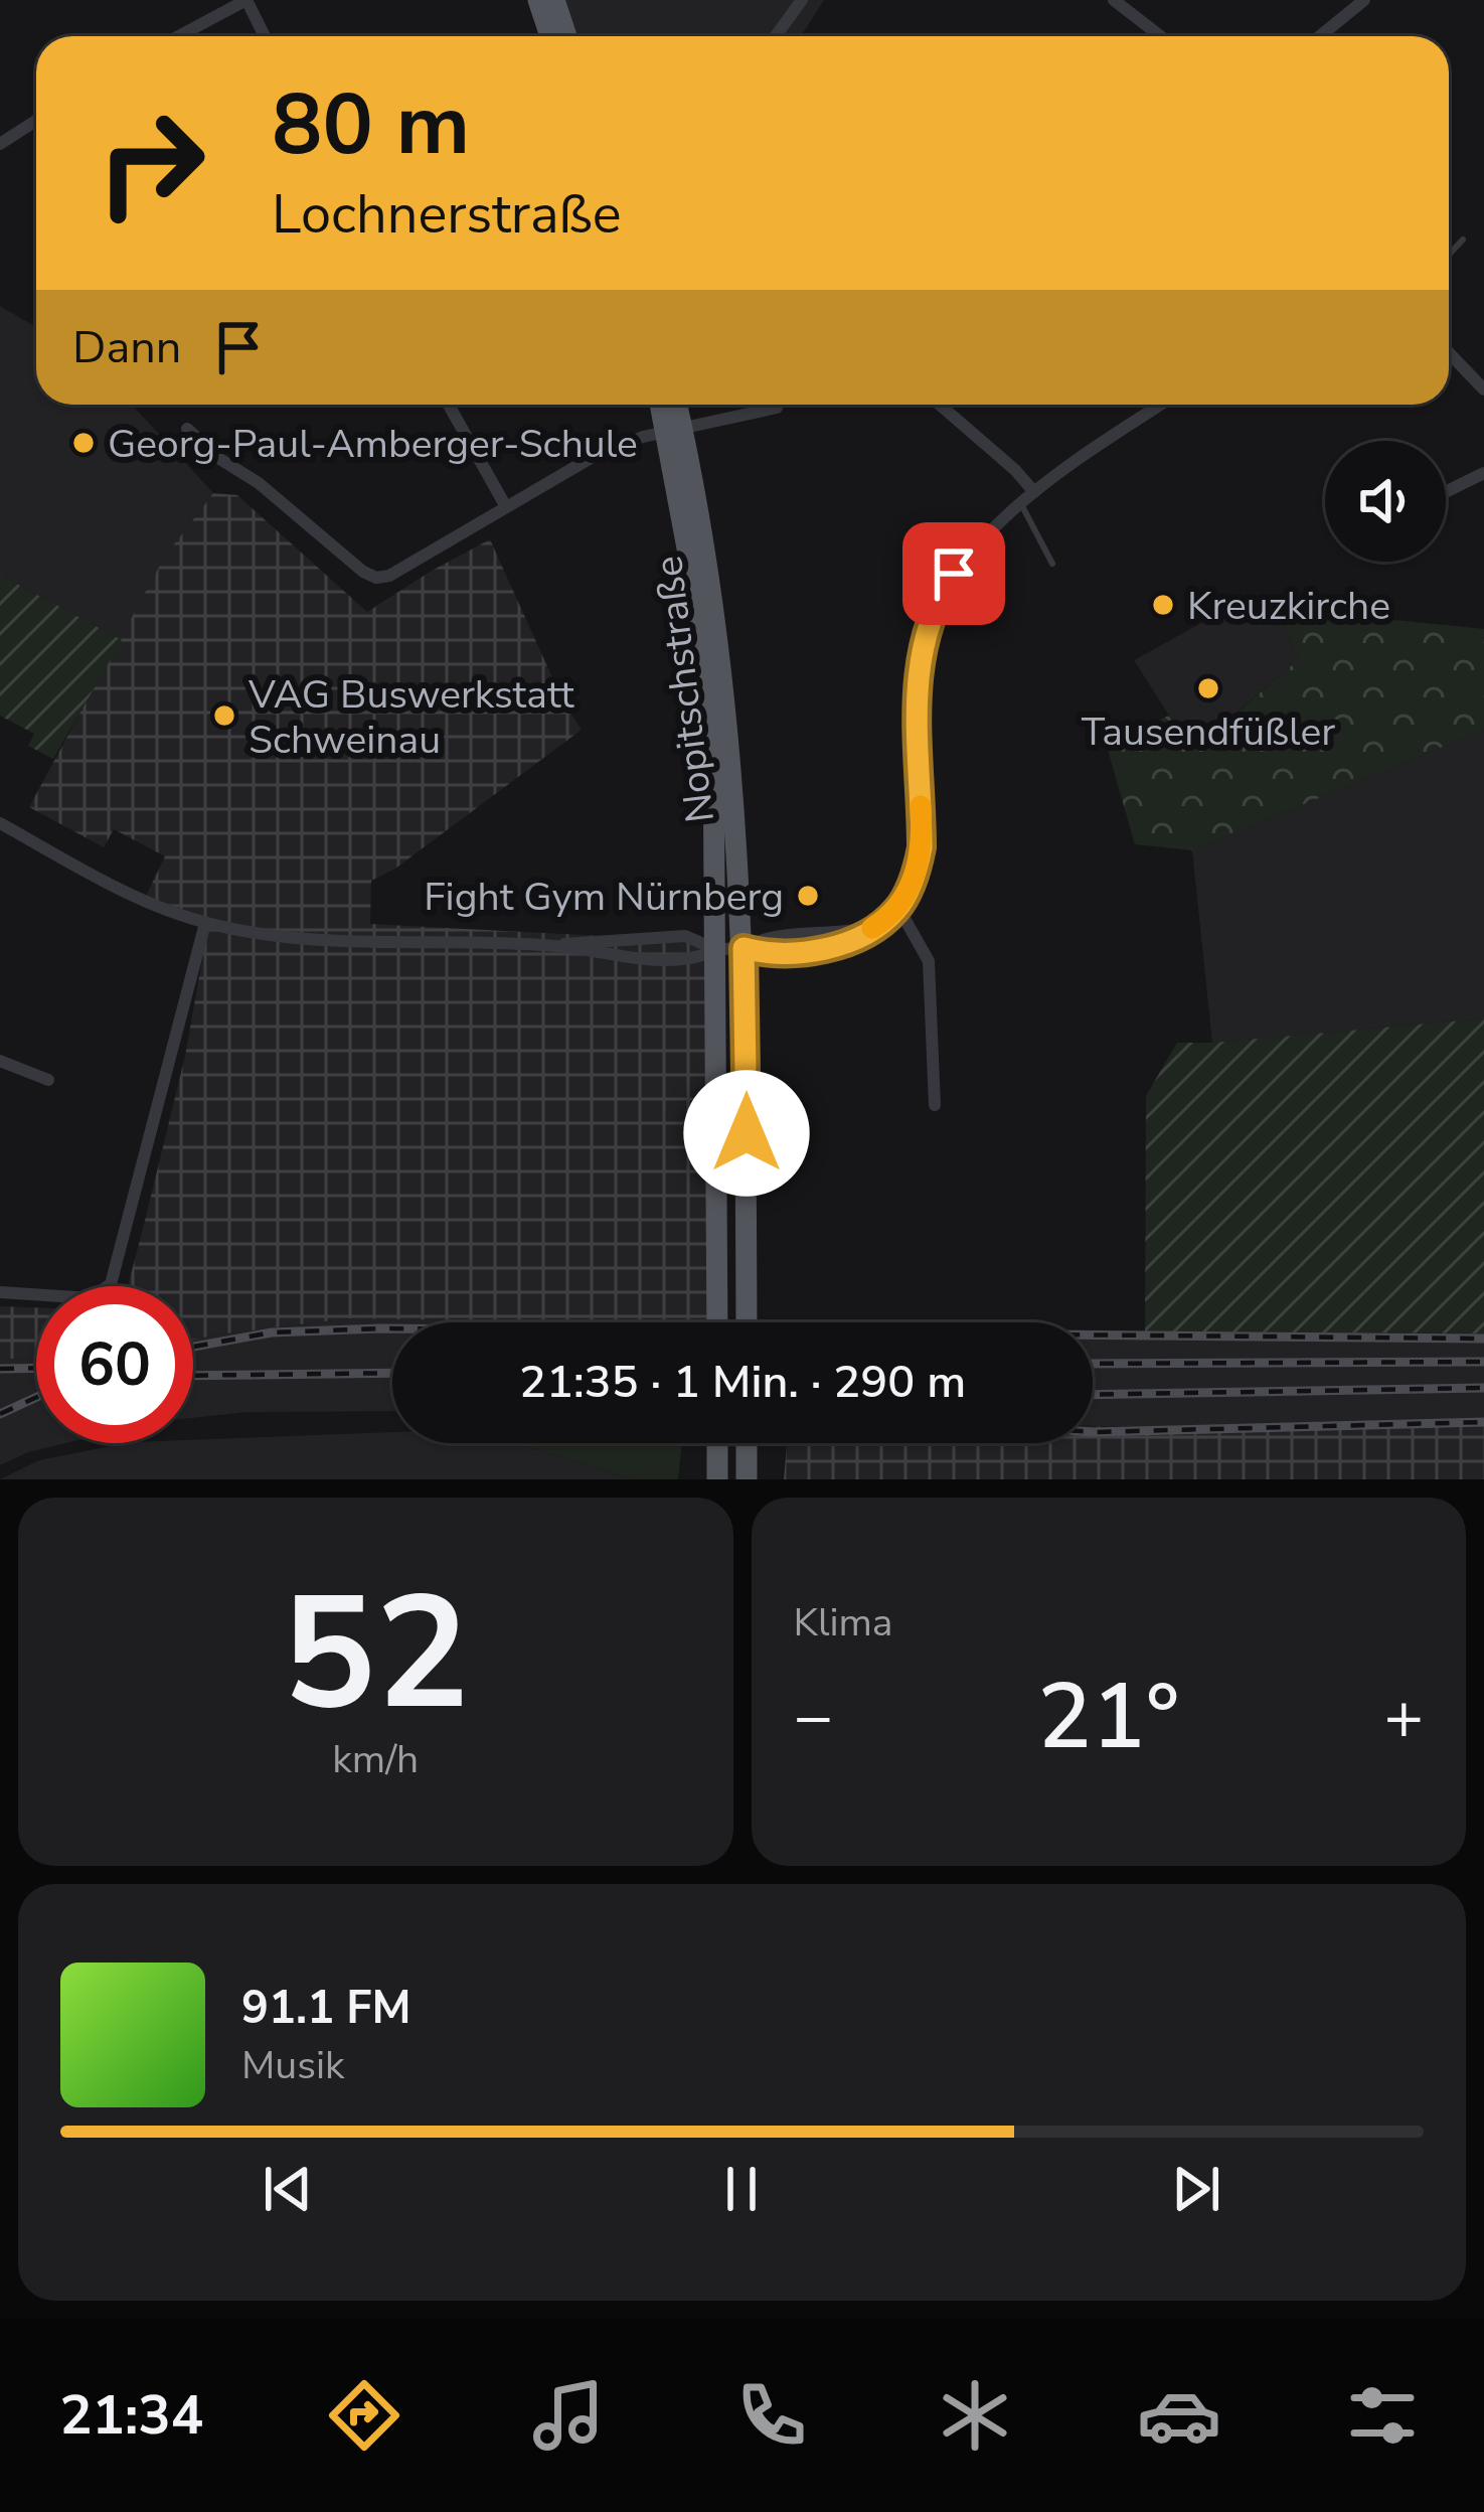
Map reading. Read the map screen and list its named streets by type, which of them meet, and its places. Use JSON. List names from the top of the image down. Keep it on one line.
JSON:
{"streets":{"main road":["Nopitschstraße"]},"places":["Georg-Paul-Amberger-Schule","Kreuzkirche","Tausendfüßler","VAG Buswerkstatt Schweinau","Fight Gym Nürnberg"],"page":{"turn":["80 m","Lochnerstraße"],"then":"Dann","limit":"60","trip":"21:35 · 1 Min. · 290 m","tile":[["52","km/h"],"Klima"],"heat":["−","21°","+"],"song":["91.1 FM","Musik"],"tabs":"21:34"}}
